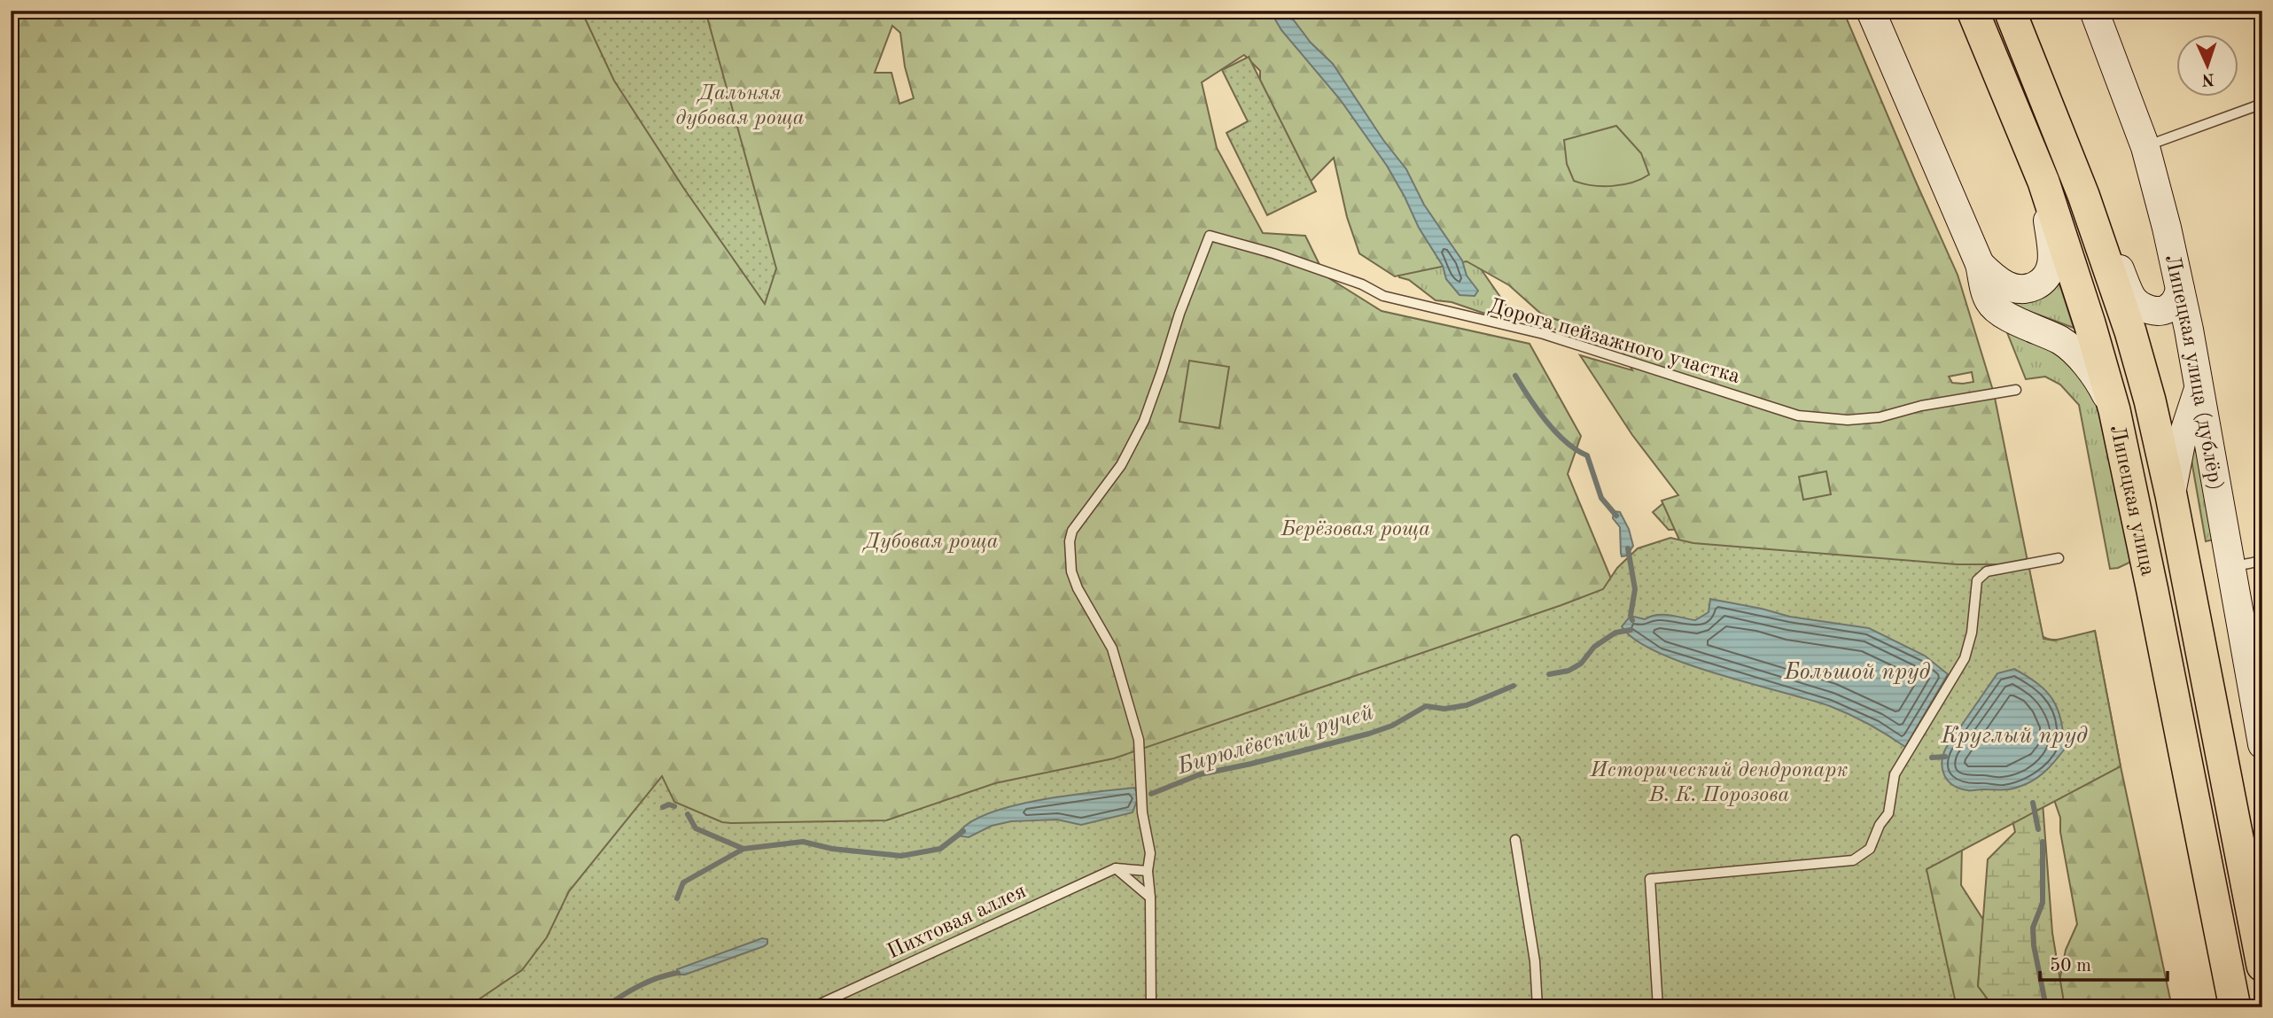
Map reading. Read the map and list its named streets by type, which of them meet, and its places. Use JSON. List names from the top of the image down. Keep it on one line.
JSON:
{"streets":{"main road":["Липецкая улица"],"street":["Липецкая улица (дублёр)"],"lane":["Дорога пейзажного участка","Пихтовая аллея"]},"water":["Большой пруд","Круглый пруд","Бирюлёвский ручей"],"parks":["Дальняя дубовая роща","Берёзовая роща","Дубовая роща","Исторический дендропарк В. К. Порозова"],"scale_bar":"50 m","north":"bottom"}
